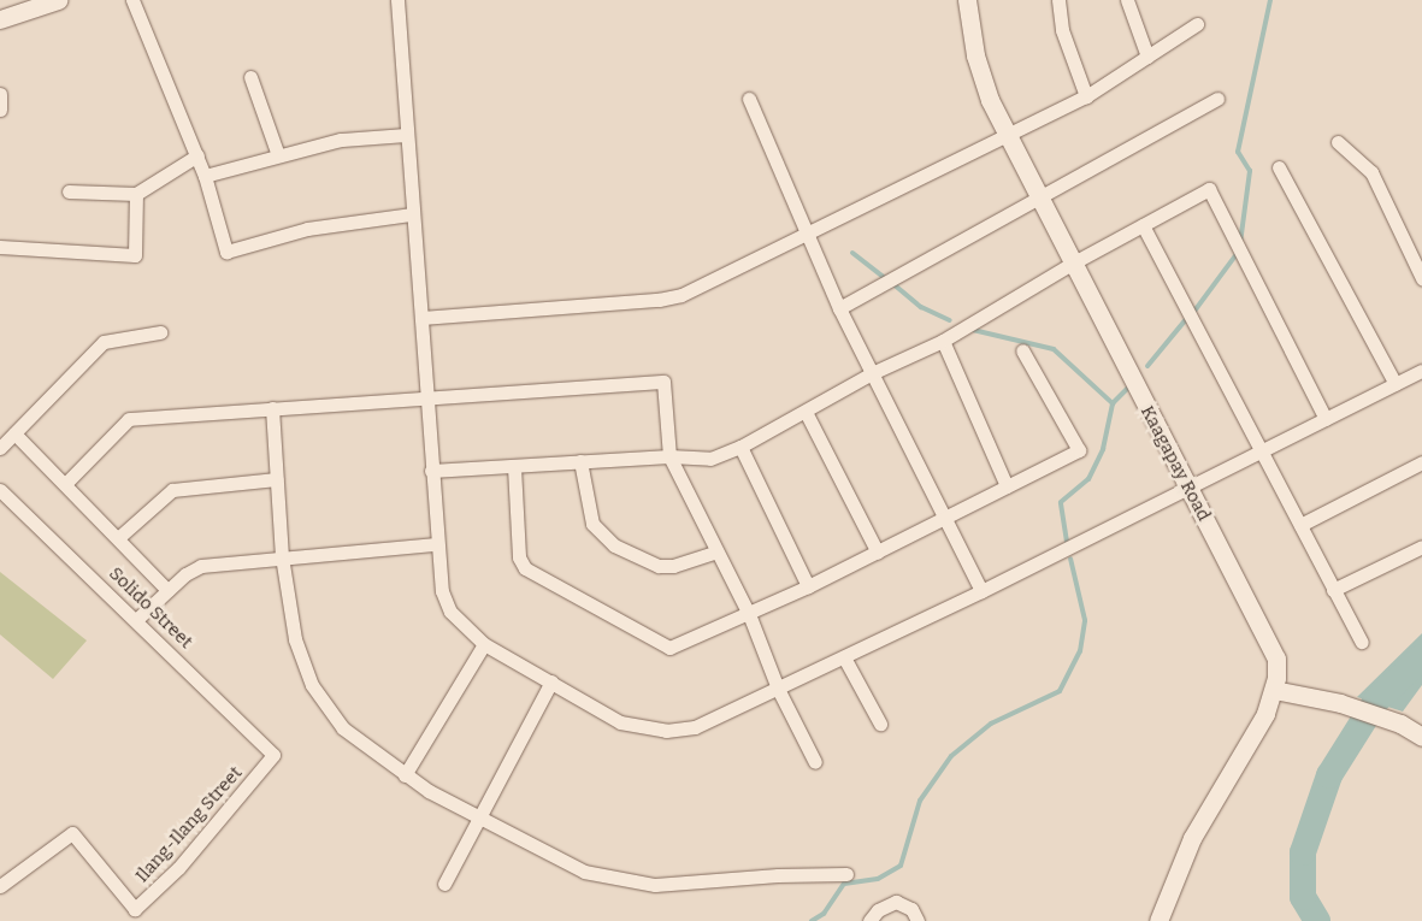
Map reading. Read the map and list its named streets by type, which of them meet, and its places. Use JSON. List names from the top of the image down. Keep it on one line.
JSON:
{"streets":{"street":["Kaagapay Road","Solido Street","Ilang-Ilang Street"]},"crossings":[["Solido Street","Ilang-Ilang Street"]]}
